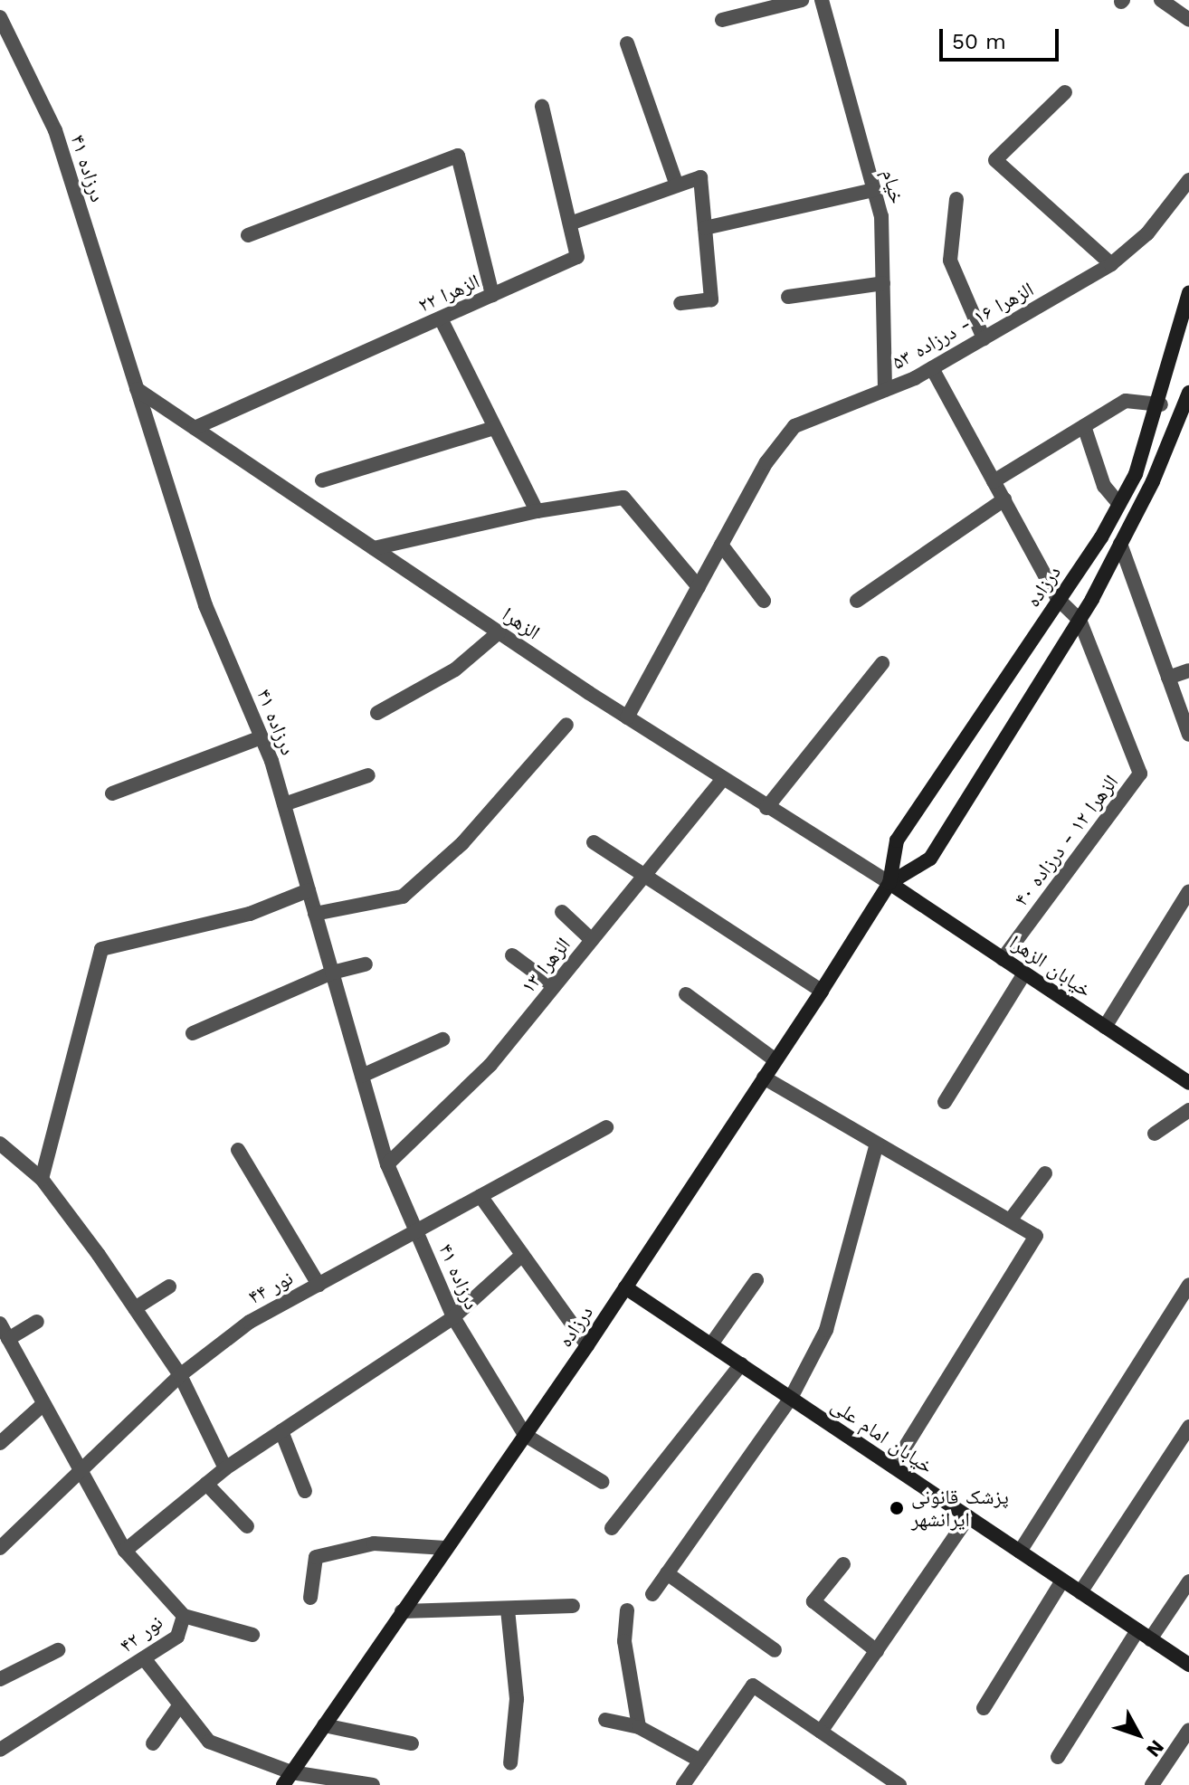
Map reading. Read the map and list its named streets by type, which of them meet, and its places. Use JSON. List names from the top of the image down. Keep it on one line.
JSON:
{"streets":{"main road":["درزاده","خیابان الزهرا","خیابان امام علی"],"street":["درزاده ۴۱","خیام","الزهرا ۲۲","الزهرا ۱۶ - درزاده ۵۳","الزهرا","الزهرا ۱۲ - درزاده ۴۰","الزهرا ۱۳","نور ۴۴","نور ۴۲"]},"crossings":[["درزاده ۴۱","درزاده"],["درزاده ۴۱","الزهرا"],["درزاده ۴۱","الزهرا ۱۳"],["درزاده ۴۱","نور ۴۴"],["خیام","الزهرا ۱۶ - درزاده ۵۳"],["الزهرا ۲۲","الزهرا"],["الزهرا ۱۶ - درزاده ۵۳","الزهرا"],["درزاده","الزهرا"],["درزاده","الزهرا ۱۲ - درزاده ۴۰"],["درزاده","خیابان الزهرا"],["درزاده","خیابان امام علی"],["الزهرا","الزهرا ۱۳"],["الزهرا","خیابان الزهرا"],["الزهرا ۱۲ - درزاده ۴۰","خیابان الزهرا"],["نور ۴۴","نور ۴۲"]],"places":["پزشک قانونی ایرانشهر"],"scale_bar":"50 m","north":"bottom right"}
